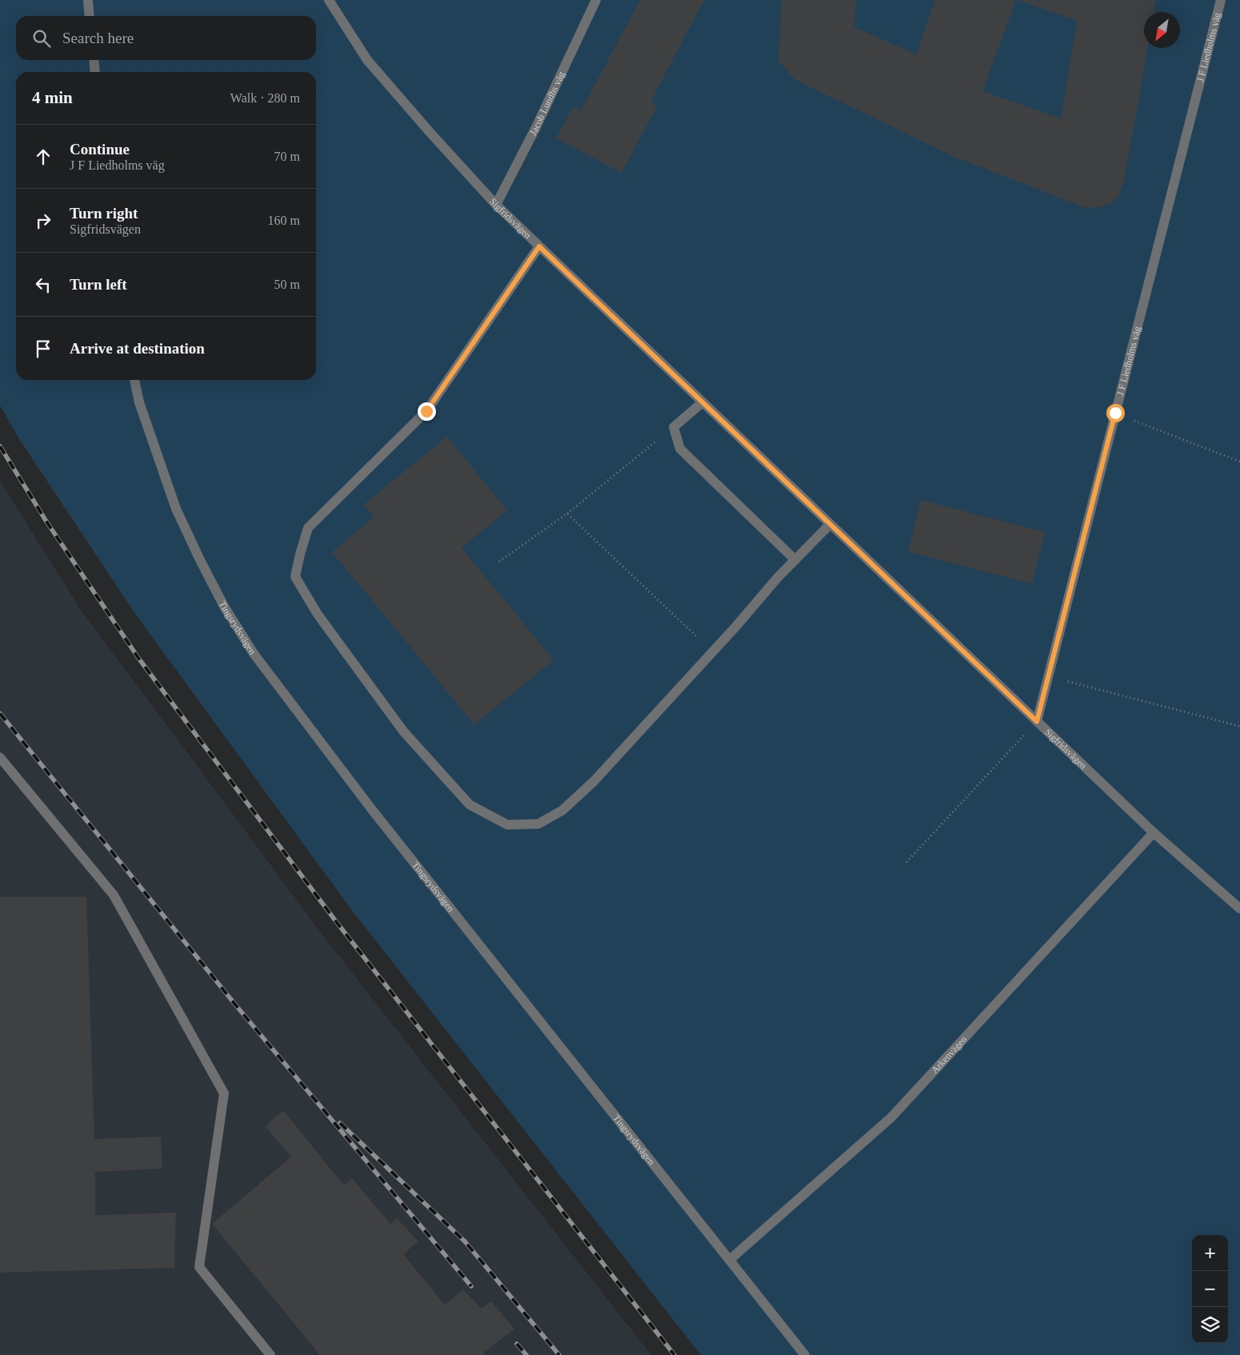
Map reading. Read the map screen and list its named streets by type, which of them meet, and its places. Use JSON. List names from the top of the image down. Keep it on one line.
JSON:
{"streets":{"street":["J F Liedholms väg","Jacob Lundhs väg","Sigfridsvägen","Tingsrydsvägen","Arkenvägen"]},"crossings":[["J F Liedholms väg","Sigfridsvägen"],["Jacob Lundhs väg","Sigfridsvägen"],["Sigfridsvägen","Arkenvägen"],["Tingsrydsvägen","Arkenvägen"]],"north":"bottom left","page":{"search":"Search here","heading":["4 min","Walk · 280 m"],"list":[["Continue","J F Liedholms väg","70 m"],["Turn right","Sigfridsvägen","160 m"],["Turn left","50 m"],"Arrive at destination"],"map_buttons":["+","−"]}}
